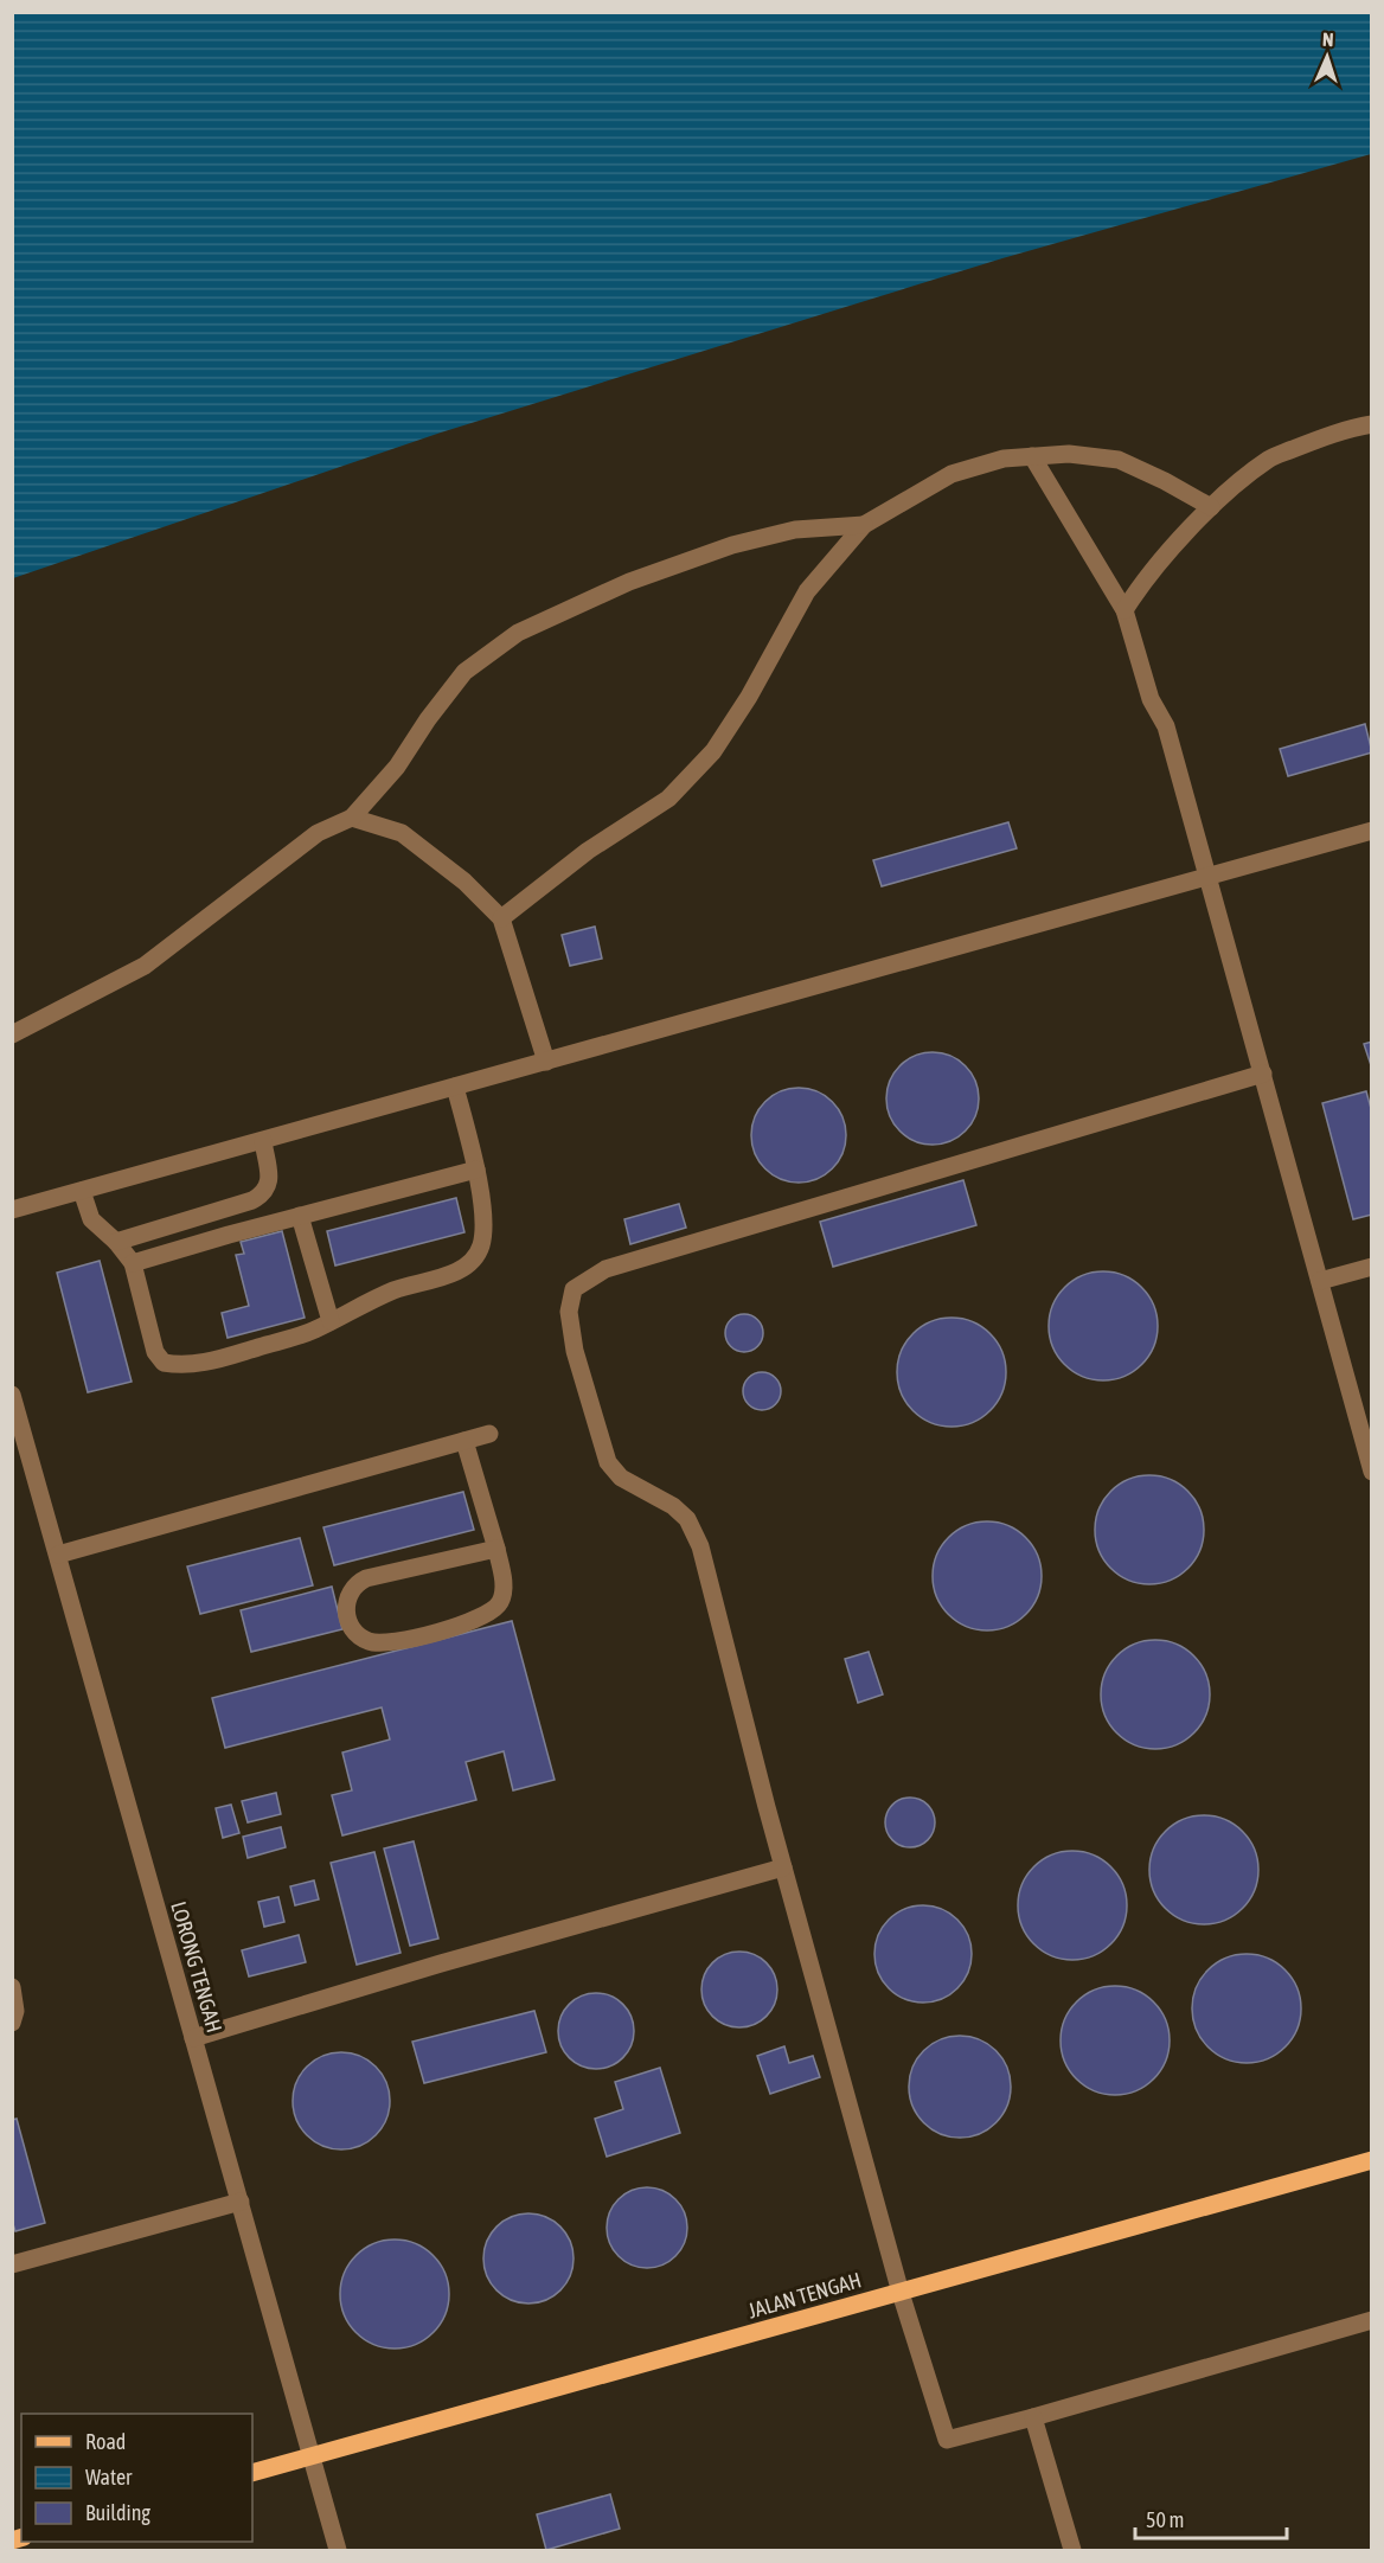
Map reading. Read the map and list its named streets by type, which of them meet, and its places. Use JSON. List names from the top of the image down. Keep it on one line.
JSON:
{"streets":{"main road":["JALAN TENGAH"],"street":["LORONG TENGAH"]},"crossings":[["LORONG TENGAH","JALAN TENGAH"]],"legend":["Road","Water","Building"],"scale_bar":"50 m","north":"top"}
